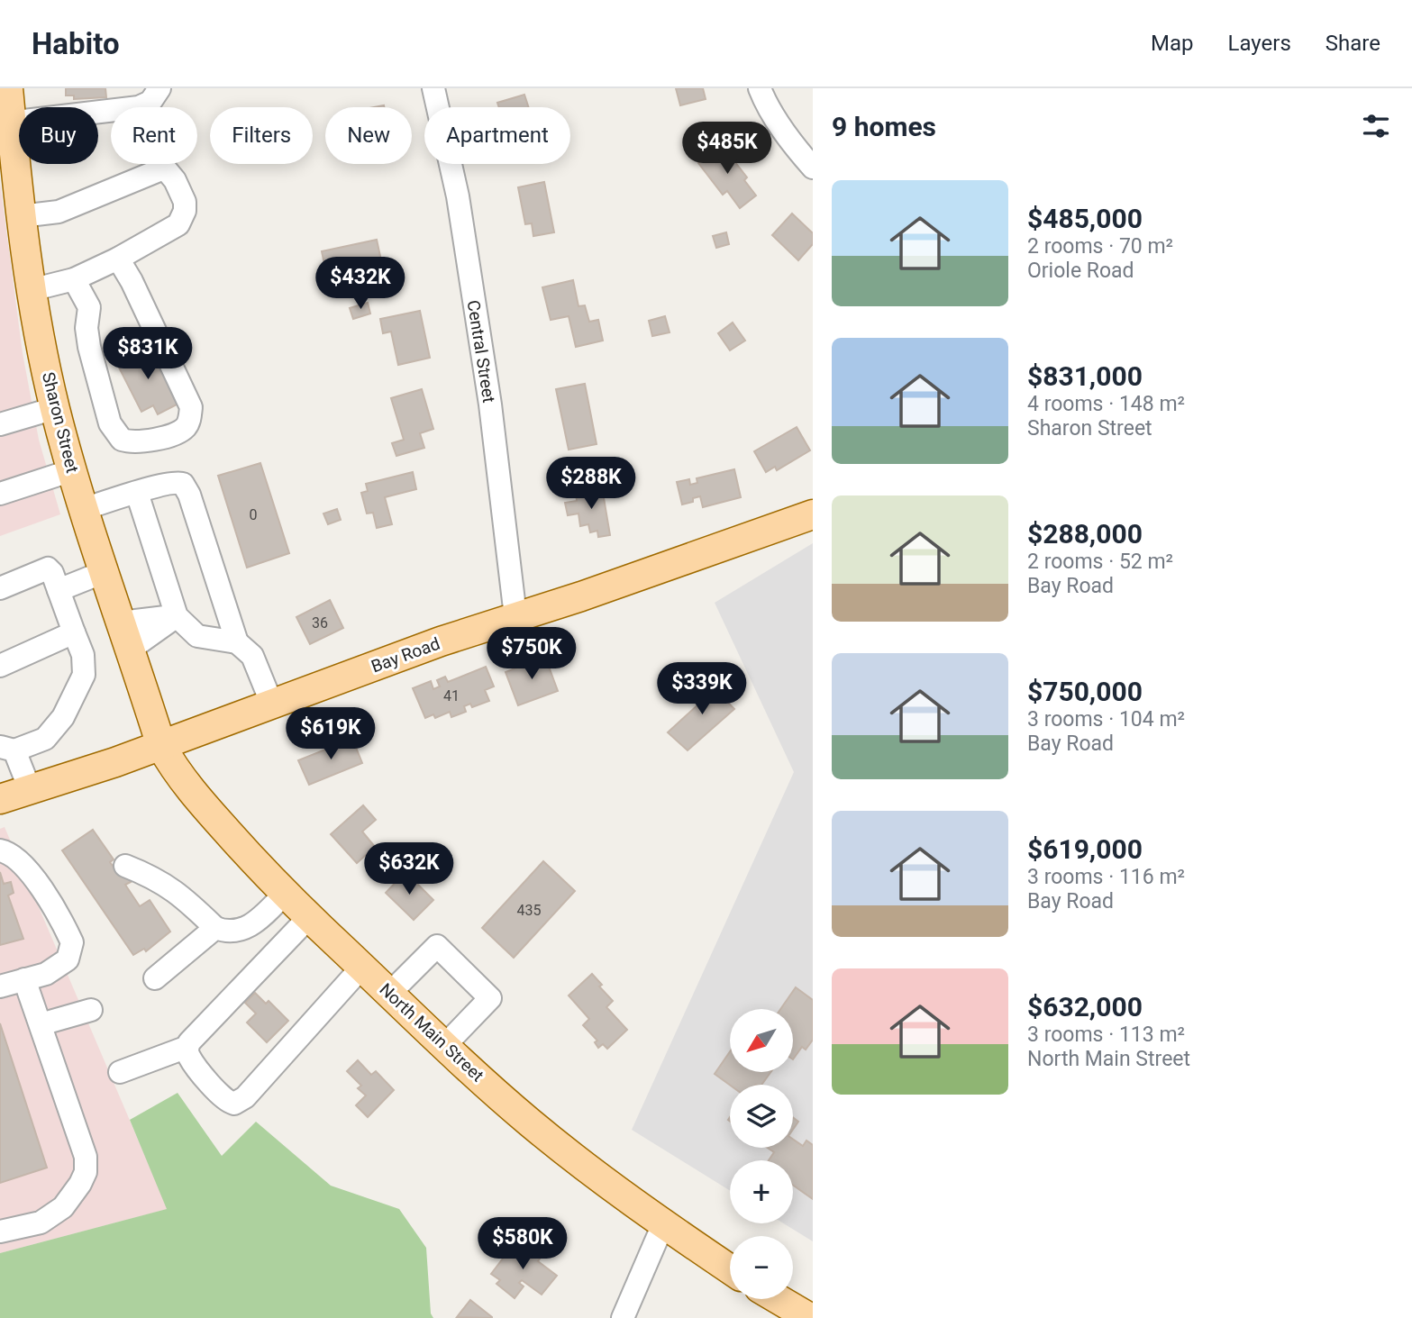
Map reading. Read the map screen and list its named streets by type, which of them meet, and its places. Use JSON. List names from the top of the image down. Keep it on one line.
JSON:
{"streets":{"main road":["Sharon Street","Bay Road","North Main Street"],"street":["Central Street"]},"crossings":[["Central Street","Bay Road"],["Sharon Street","Bay Road"],["Sharon Street","North Main Street"],["Bay Road","North Main Street"]],"house_numbers":["0","36","41","435"],"north":"bottom left","page":{"header":"Habito","nav":["Map","Layers","Share"],"heading":"9 homes","chip":["Buy","Rent","Filters","New","Apartment"],"price":["$485K","$432K","$831K","$288K","$750K","$339K","$619K","$632K","$580K"],"list":[{"name":"$485,000","note":"2 rooms · 70 m² · Oriole Road"},{"name":"$831,000","note":"4 rooms · 148 m² · Sharon Street"},{"name":"$288,000","note":"2 rooms · 52 m² · Bay Road"},{"name":"$750,000","note":"3 rooms · 104 m² · Bay Road"},{"name":"$619,000","note":"3 rooms · 116 m² · Bay Road"},{"name":"$632,000","note":"3 rooms · 113 m² · North Main Street"}],"map_buttons":["+","−"]}}
